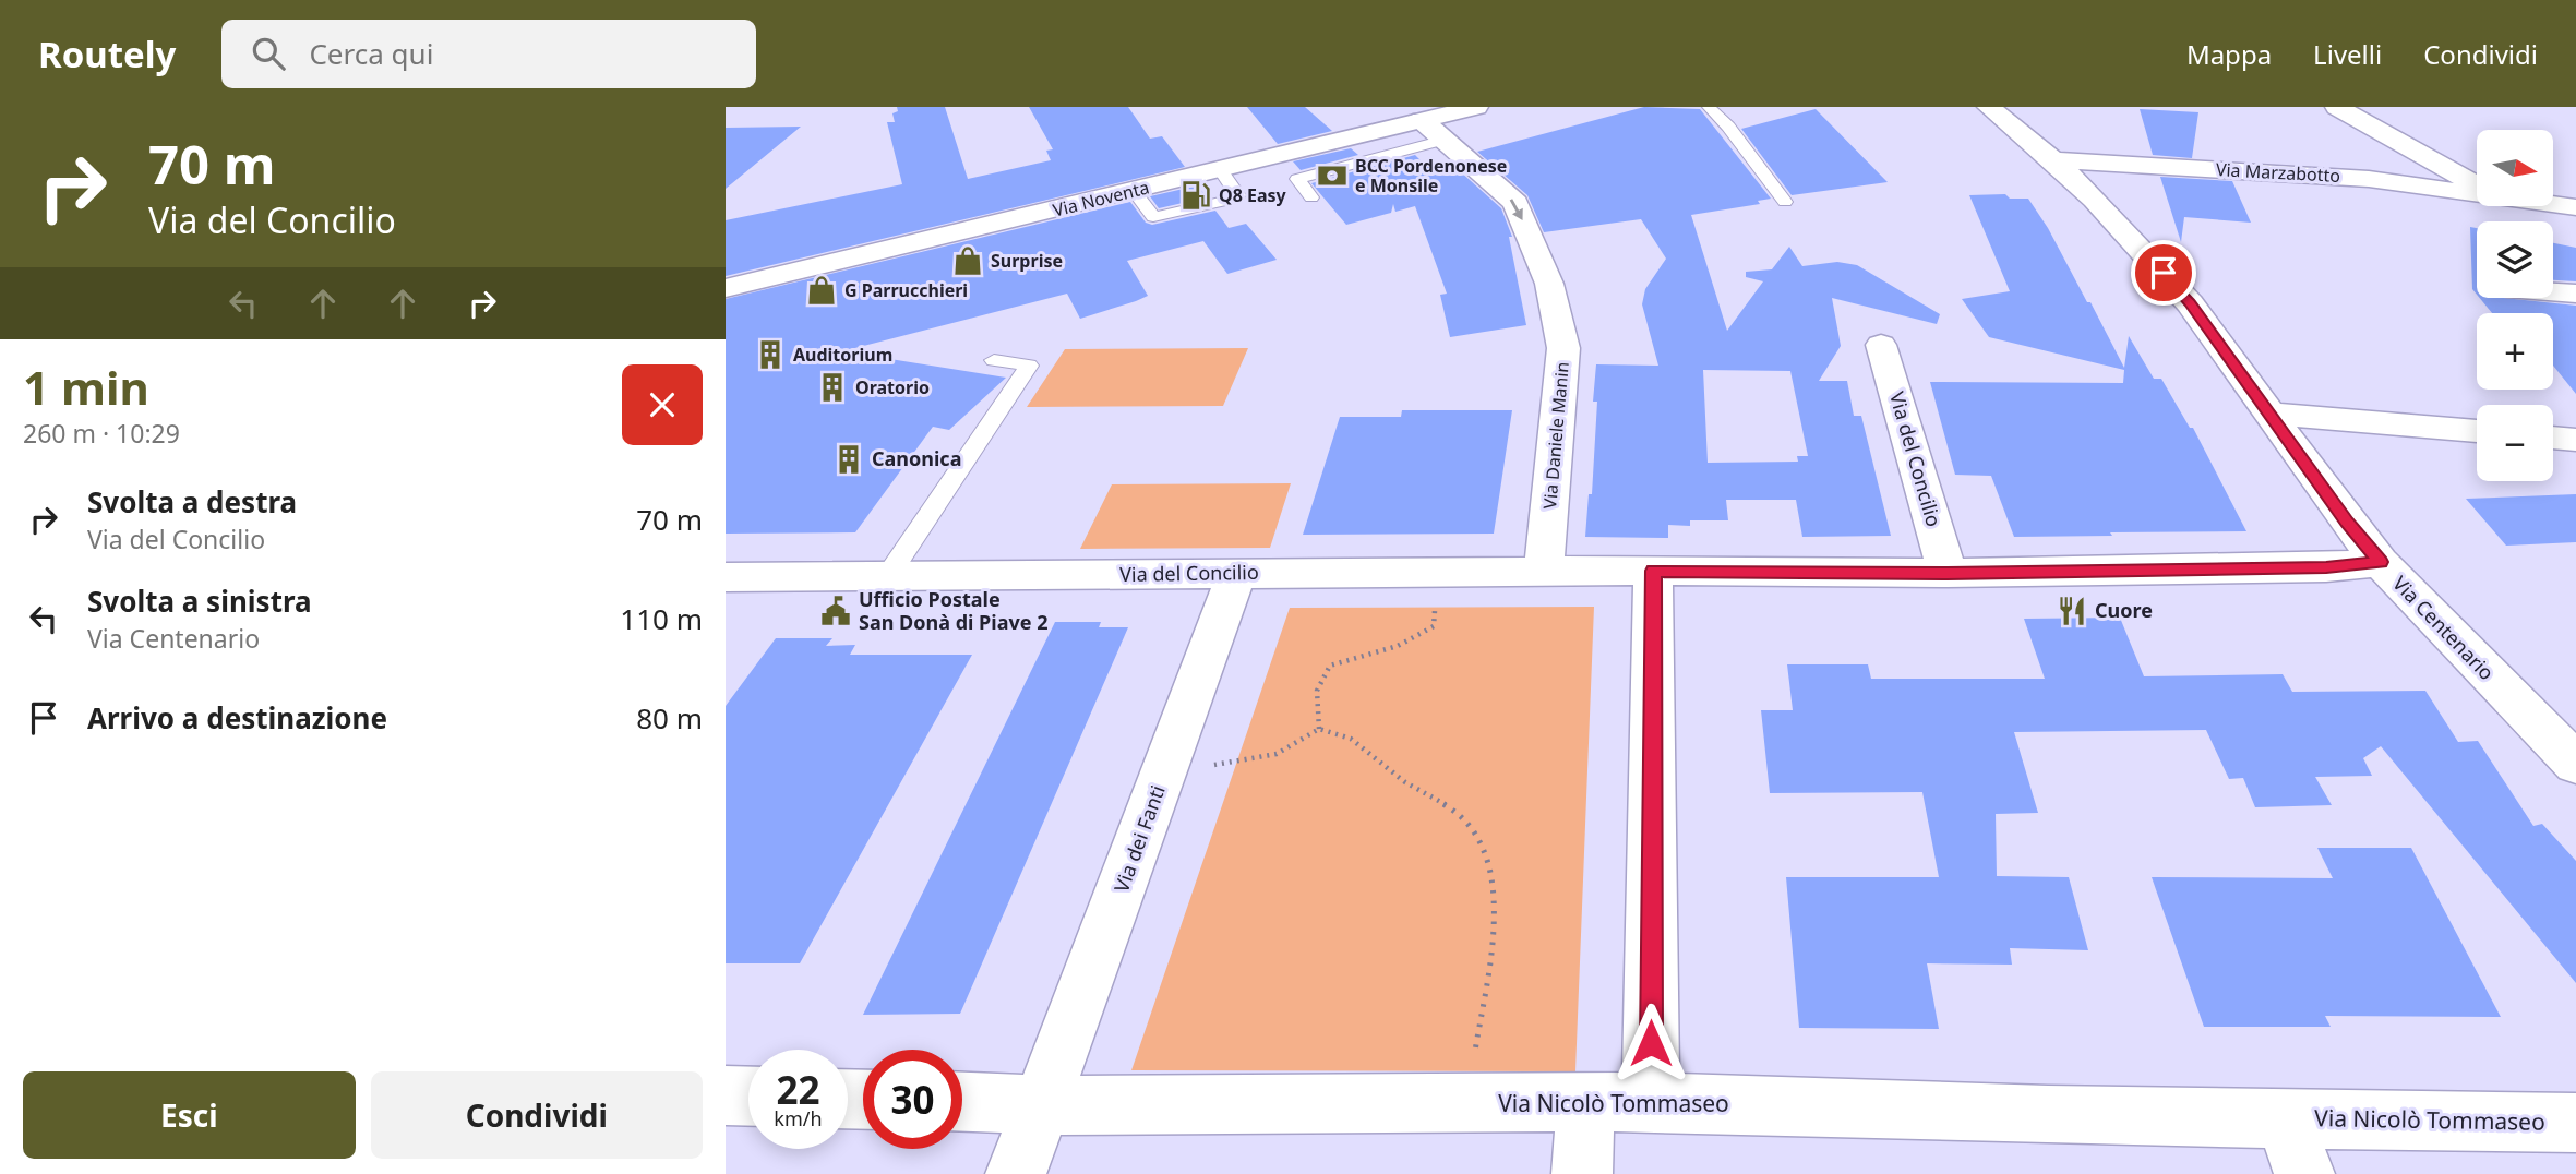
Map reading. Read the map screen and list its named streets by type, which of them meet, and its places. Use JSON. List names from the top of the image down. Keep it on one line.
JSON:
{"streets":{"street":["Via Marzabotto","Via Noventa","Via Daniele Manin","Via del Concilio","Via Centenario","Via dei Fanti","Via Nicolò Tommaseo"]},"crossings":[["Via Marzabotto","Via Centenario"],["Via Noventa","Via Daniele Manin"],["Via Daniele Manin","Via del Concilio"],["Via del Concilio","Via Centenario"],["Via del Concilio","Via dei Fanti"],["Via dei Fanti","Via Nicolò Tommaseo"]],"one_way":["Via Daniele Manin"],"places":{"bank":["BCC Pordenonese e Monsile"],"fuel station":["Q8 Easy"],"shop":["Surprise","G Parrucchieri"],"building":["Auditorium","Oratorio","Canonica"],"public building":["Ufficio Postale San Donà di Piave 2"],"restaurant":["Cuore"]},"north":"right","page":{"header":"Routely","search":"Cerca qui","nav":["Mappa","Livelli","Condividi"],"turn":["70 m","Via del Concilio"],"map_buttons":["+","−"],"heading":["1 min","260 m · 10:29"],"list":[{"name":"Svolta a destra","note":"Via del Concilio","value":"70 m"},{"name":"Svolta a sinistra","note":"Via Centenario","value":"110 m"},{"name":"Arrivo a destinazione","value":"80 m"}],"speed":"22 km/h","limit":"30","buttons":["Esci","Condividi"]}}
